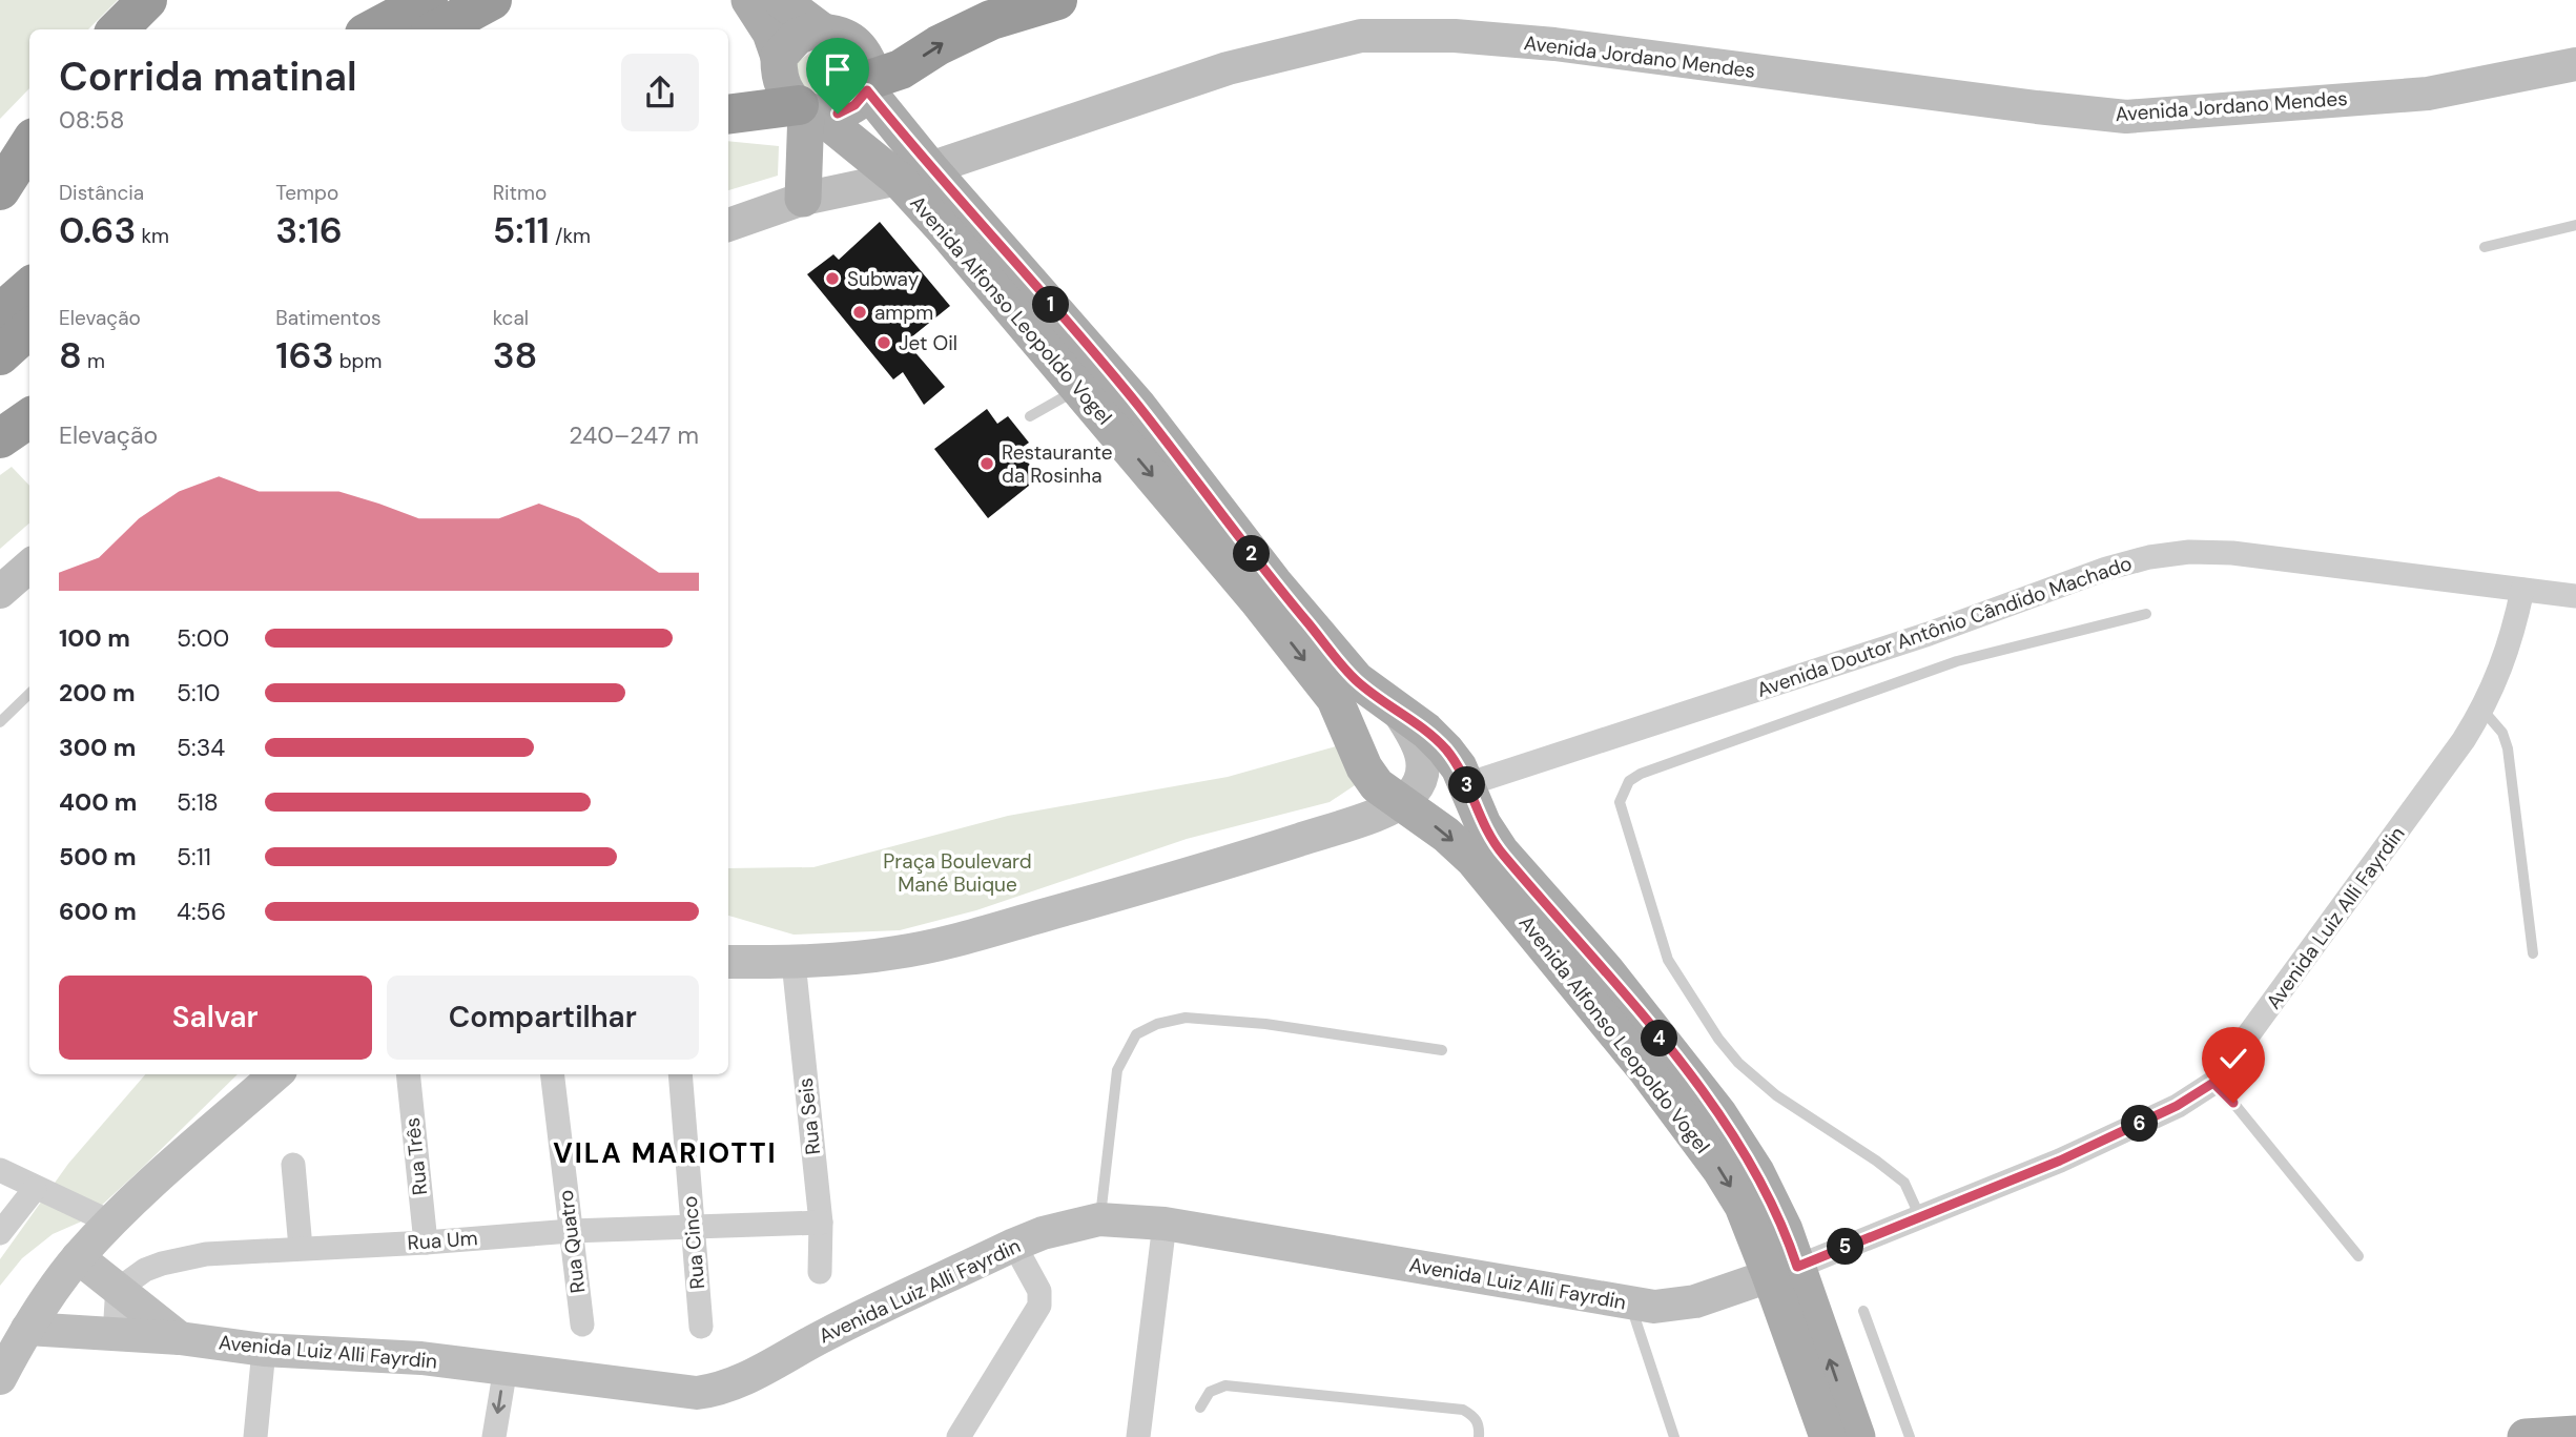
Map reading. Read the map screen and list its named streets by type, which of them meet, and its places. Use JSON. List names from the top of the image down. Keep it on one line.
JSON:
{"streets":{"main road":["Avenida Alfonso Leopoldo Vogel"],"street":["Avenida Jordano Mendes","Avenida Doutor Antônio Cândido Machado","Avenida Luiz Alli Fayrdin","Rua Seis","Rua Três","Rua Um","Rua Quatro","Rua Cinco"]},"crossings":[["Avenida Jordano Mendes","Avenida Alfonso Leopoldo Vogel"],["Avenida Alfonso Leopoldo Vogel","Avenida Doutor Antônio Cândido Machado"],["Avenida Alfonso Leopoldo Vogel","Avenida Luiz Alli Fayrdin"],["Avenida Doutor Antônio Cândido Machado","Avenida Luiz Alli Fayrdin"],["Rua Seis","Rua Um"],["Rua Três","Rua Um"],["Rua Um","Rua Quatro"],["Rua Um","Rua Cinco"]],"districts":["VILA MARIOTTI"],"parks":["Praça Boulevard Mané Buique"],"places":["Subway","ampm","Jet Oil","Restaurante da Rosinha"],"page":{"heading":["Corrida matinal","08:58"],"stats":[["Distância","0.63 km"],["Tempo","3:16"],["Ritmo","5:11 /km"],["Elevação","8 m"],["Batimentos","163 bpm"],["kcal","38"]],"pins":["1","2","3","4","6","5"],"chart":["Elevação","240–247 m"],"list":[{"name":"100 m","note":"5:00"},{"name":"200 m","note":"5:10"},{"name":"300 m","note":"5:34"},{"name":"400 m","note":"5:18"},{"name":"500 m","note":"5:11"},{"name":"600 m","note":"4:56"}],"buttons":["Salvar","Compartilhar"]}}
